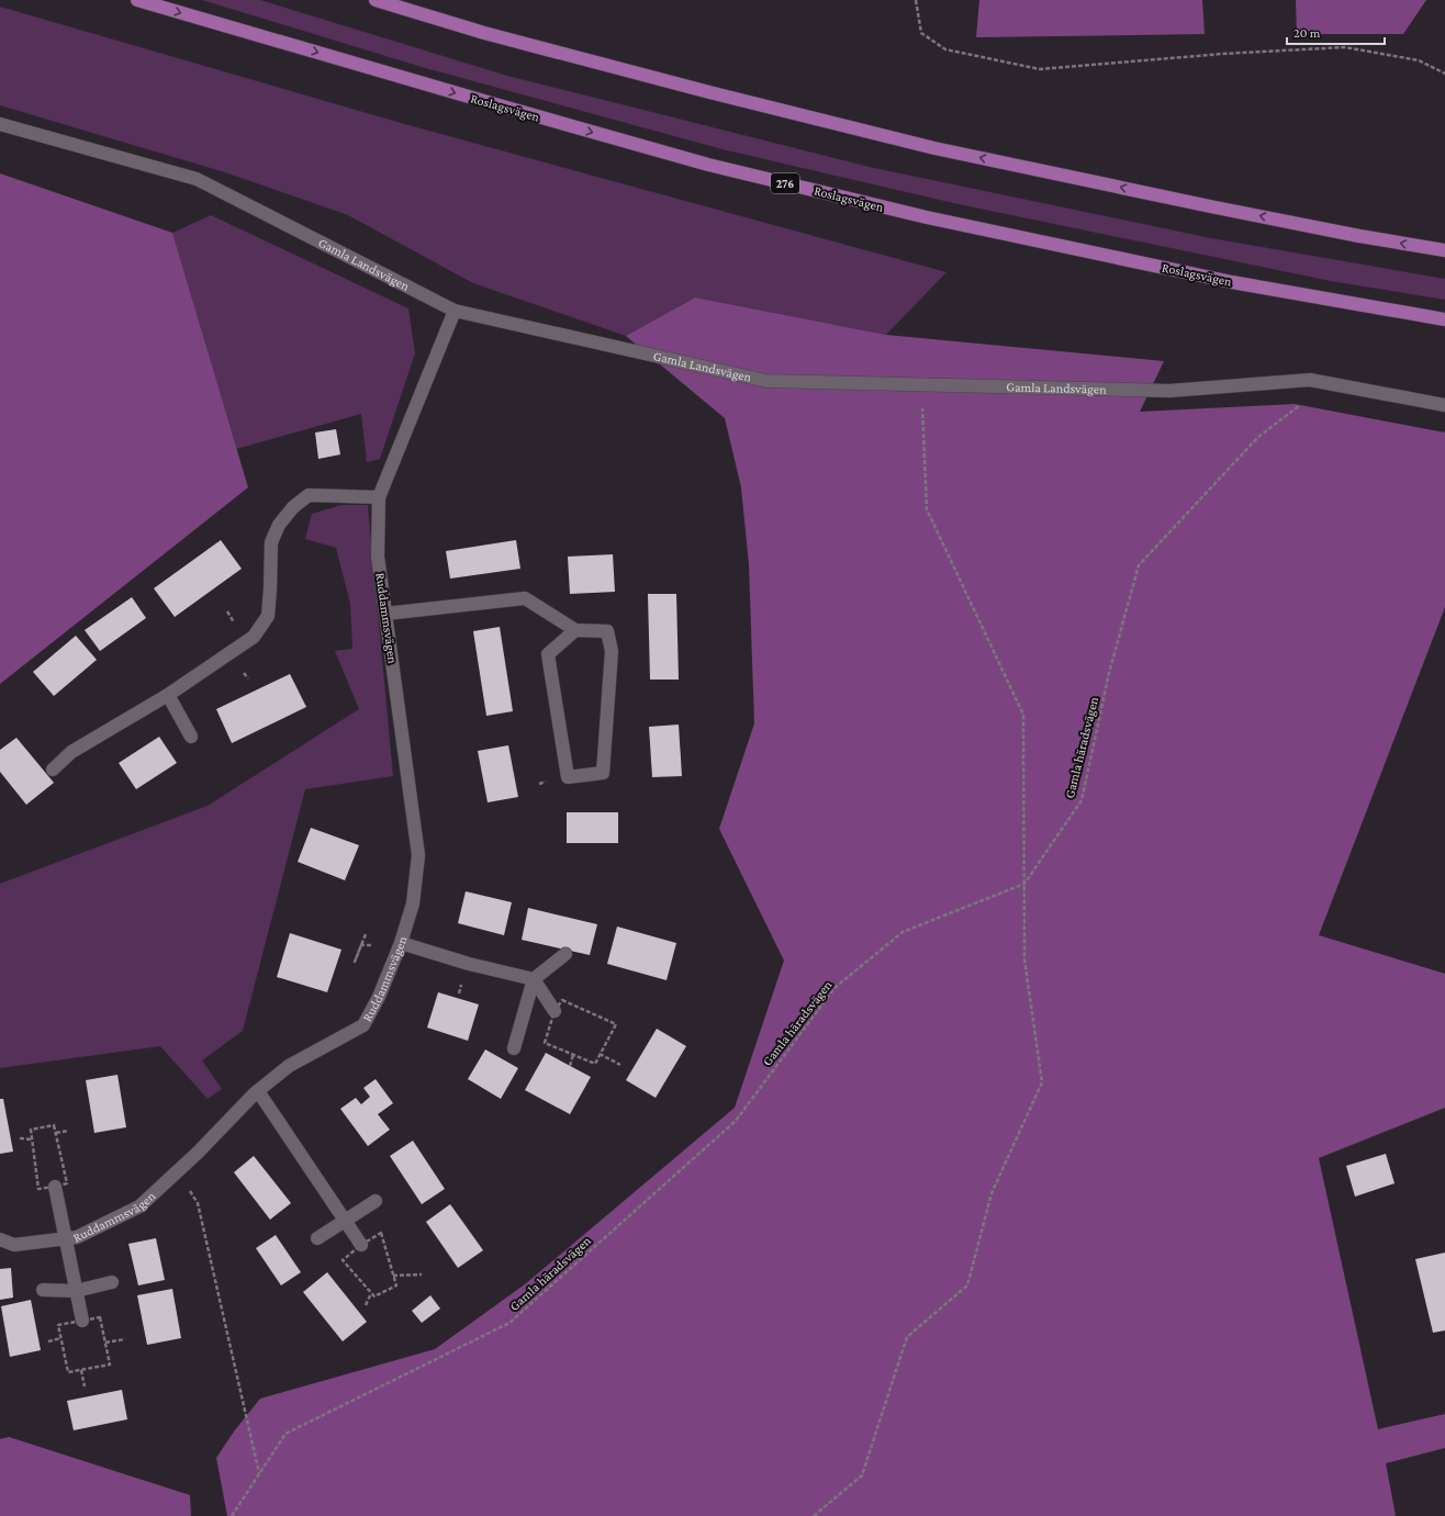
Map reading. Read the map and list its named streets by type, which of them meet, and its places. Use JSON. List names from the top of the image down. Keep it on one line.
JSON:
{"streets":{"main road":["Roslagsvägen","276"],"street":["Gamla Landsvägen","Ruddammsvägen"],"path":["Gamla häradsvägen"]},"crossings":[["Gamla Landsvägen","Ruddammsvägen"],["Gamla Landsvägen","Gamla häradsvägen"]],"scale_bar":"20 m"}
